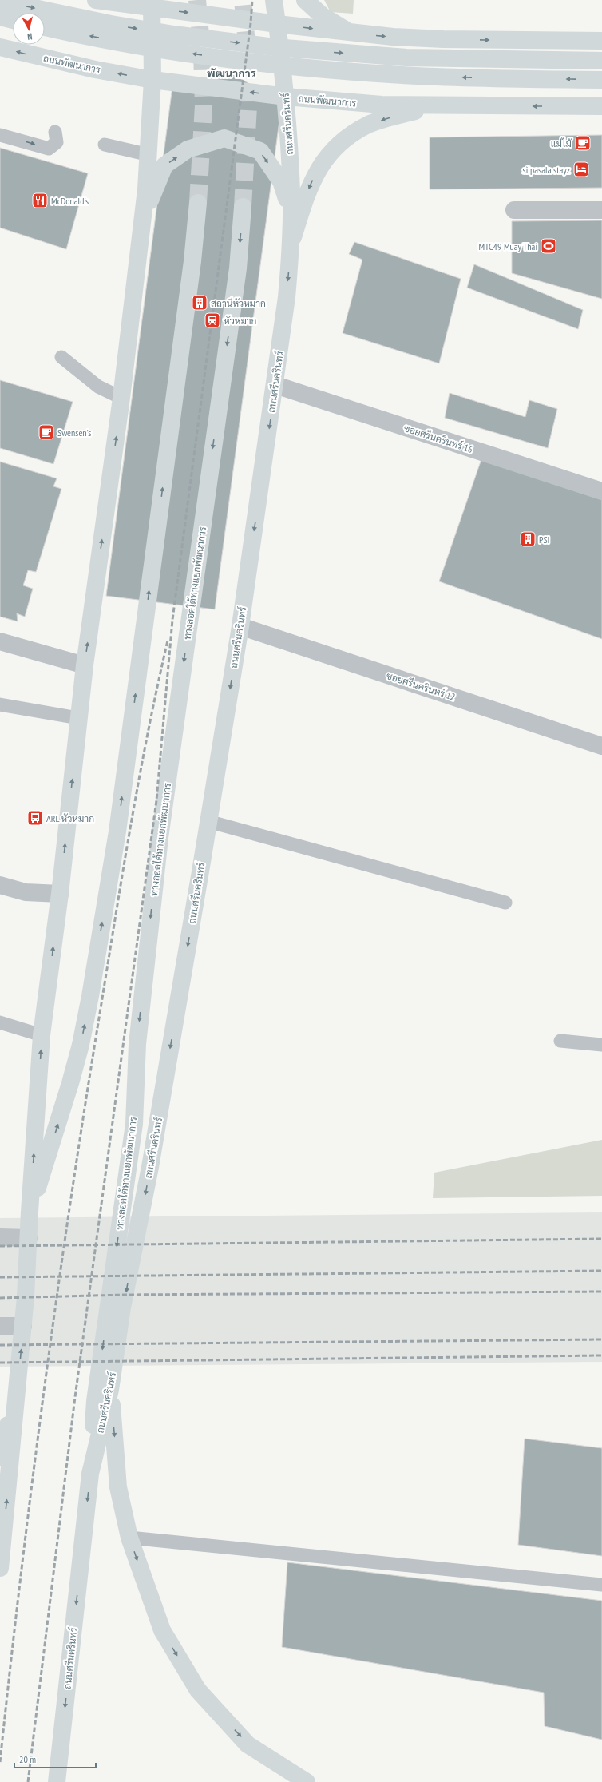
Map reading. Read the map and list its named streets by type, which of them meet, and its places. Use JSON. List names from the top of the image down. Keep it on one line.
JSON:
{"streets":{"main road":["ถนนพัฒนาการ","ถนนศรีนครินทร์","ทางลอดใต้ทางแยกพัฒนาการ"],"street":["ซอยศรีนครินทร์ 16","ซอยศรีนครินทร์ 12"]},"crossings":[["ถนนพัฒนาการ","ถนนศรีนครินทร์"],["ถนนศรีนครินทร์","ซอยศรีนครินทร์ 16"],["ถนนศรีนครินทร์","ทางลอดใต้ทางแยกพัฒนาการ"],["ถนนศรีนครินทร์","ซอยศรีนครินทร์ 12"]],"districts":["พัฒนาการ"],"places":{"cafe":["แม่ไม้","Swensen's"],"hotel":["silpasala stayz"],"restaurant":["McDonald's"],"sports":["MTC49 Muay Thai"],"building":["สถานีหัวหมาก","PSI"],"station":["หัวหมาก"],"bus stop":["ARL หัวหมาก"]},"scale_bar":"20 m","north":"bottom"}
